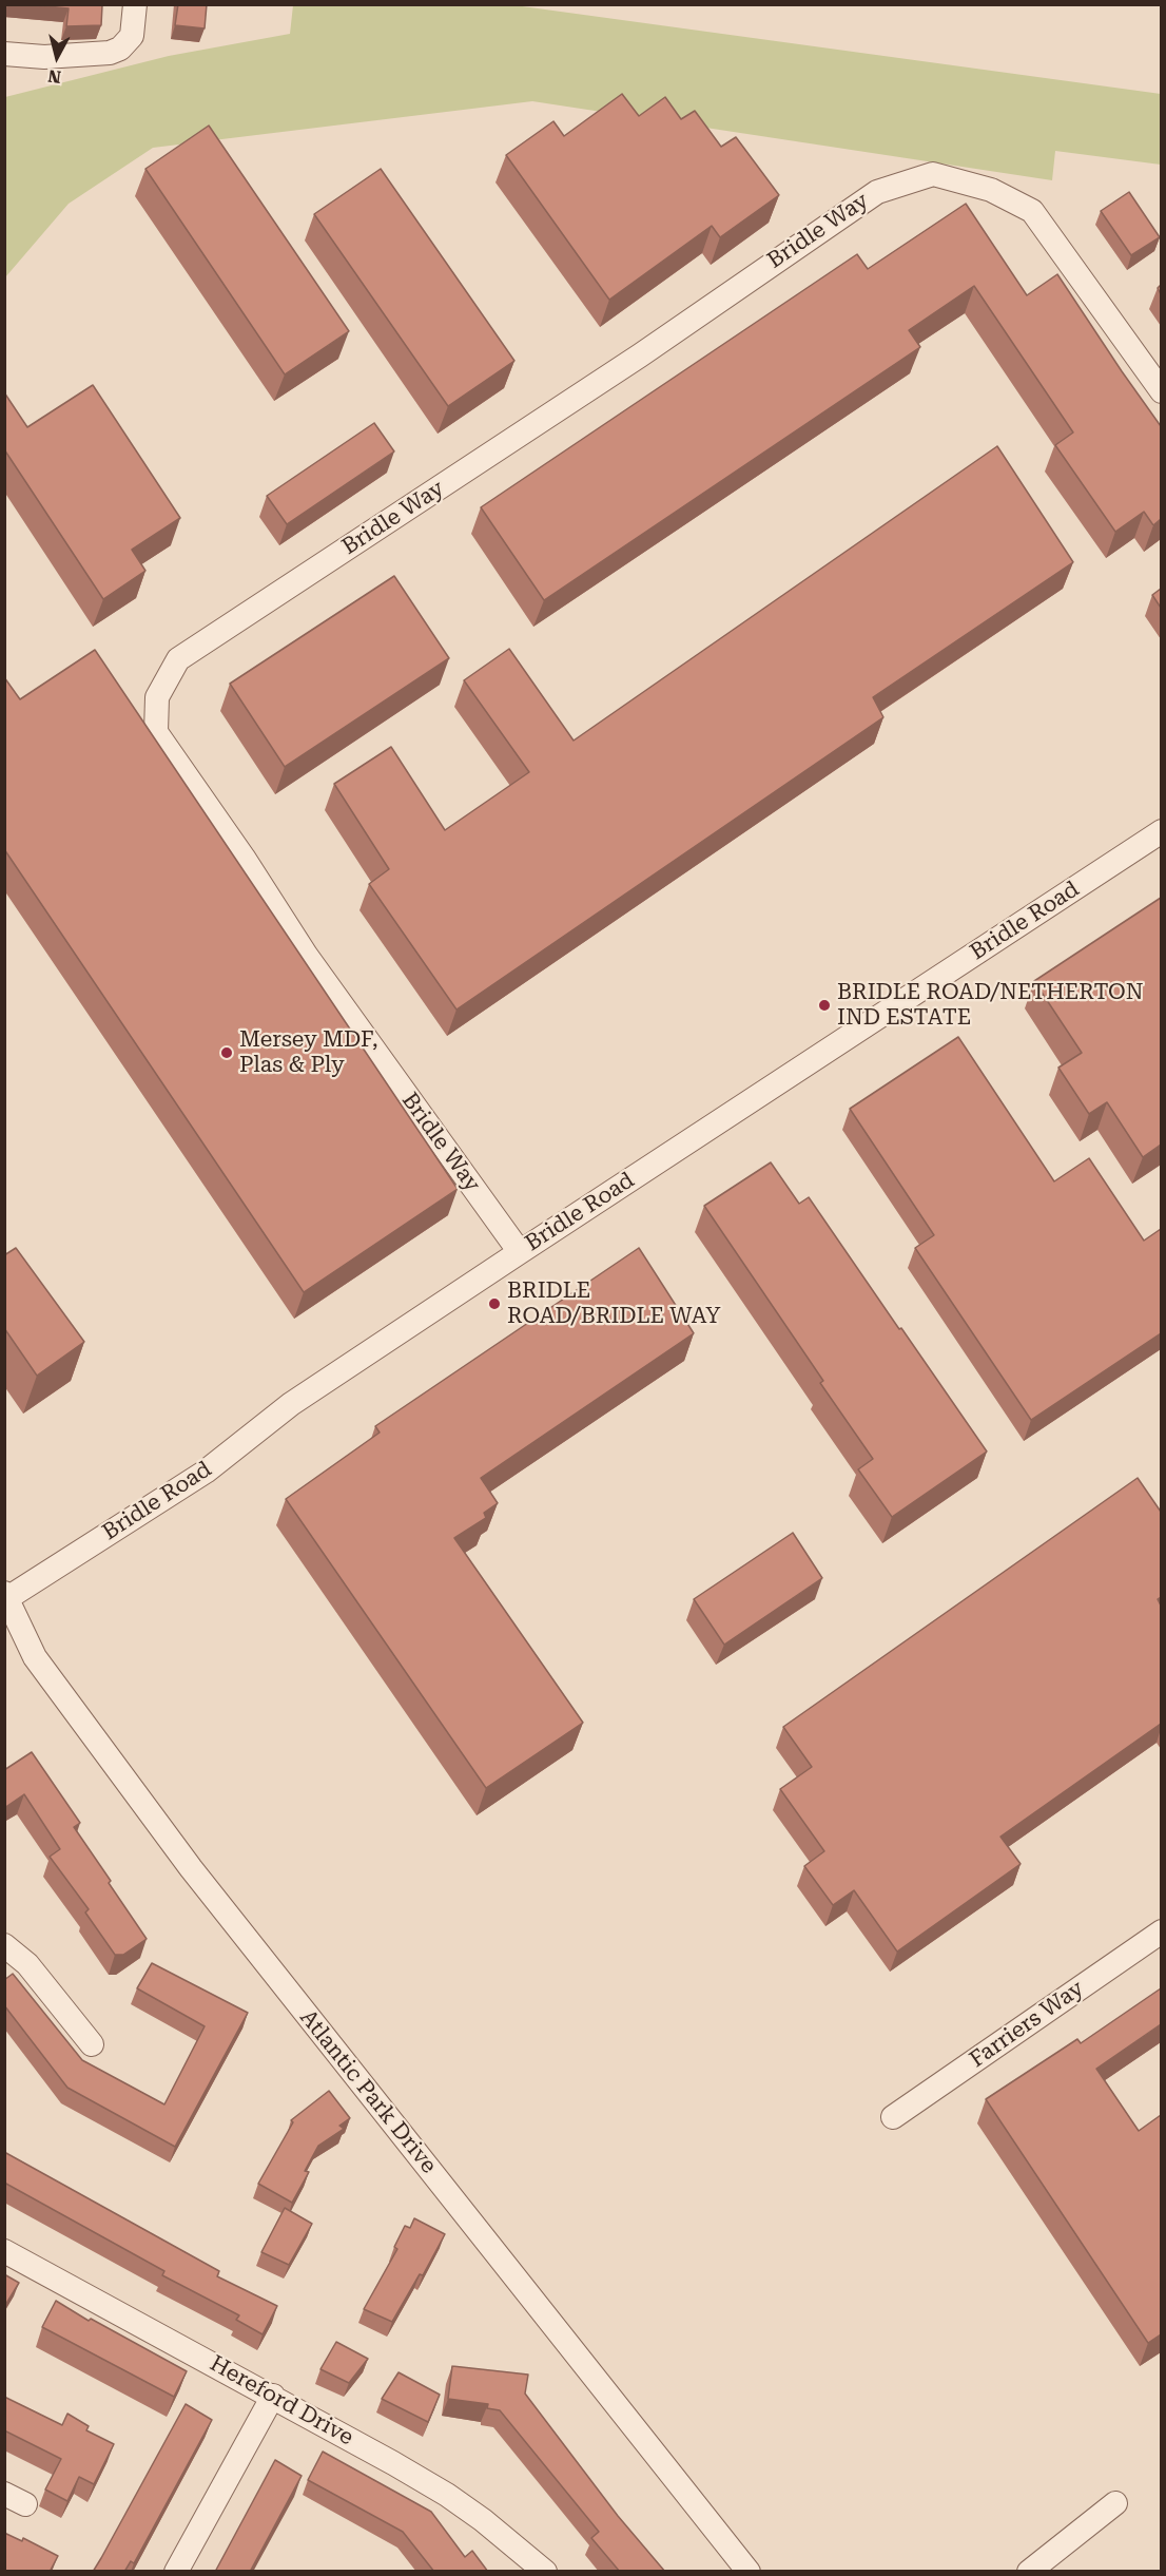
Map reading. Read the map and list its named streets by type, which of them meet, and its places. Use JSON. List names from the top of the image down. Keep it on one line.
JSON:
{"streets":{"street":["Bridle Way","Bridle Road","Farriers Way","Atlantic Park Drive","Hereford Drive"]},"crossings":[["Bridle Way","Bridle Road"],["Bridle Road","Atlantic Park Drive"]],"places":["BRIDLE ROAD/NETHERTON IND ESTATE","Mersey MDF, Plas & Ply","BRIDLE ROAD/BRIDLE WAY"],"north":"bottom"}
